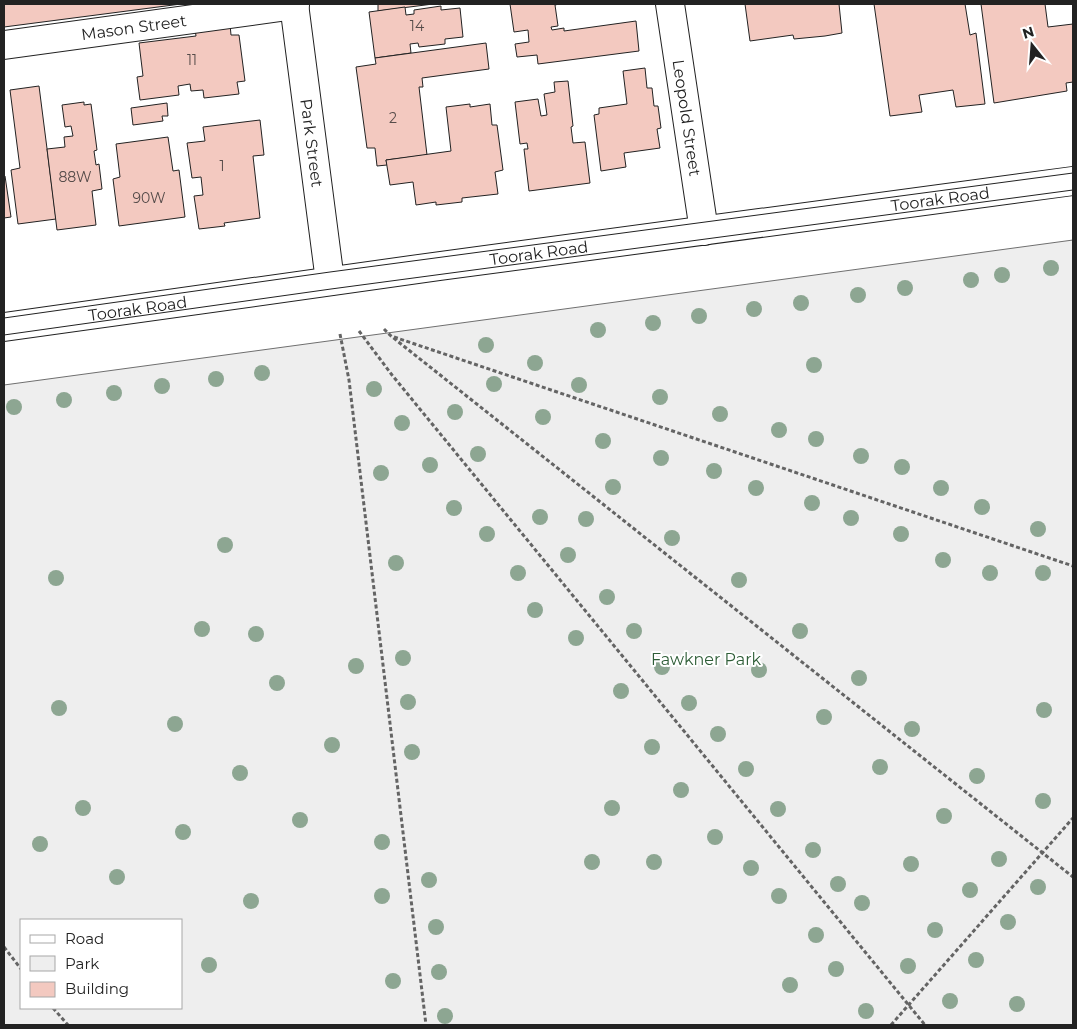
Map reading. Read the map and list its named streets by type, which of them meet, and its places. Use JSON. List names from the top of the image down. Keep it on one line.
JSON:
{"streets":{"main road":["Mason Street","Leopold Street","Park Street","Toorak Road"]},"crossings":[["Mason Street","Park Street"],["Leopold Street","Toorak Road"],["Park Street","Toorak Road"]],"parks":["Fawkner Park"],"house_numbers":["14","11","2","1","88W","90W"],"legend":["Road","Park","Building"],"north":"top"}
